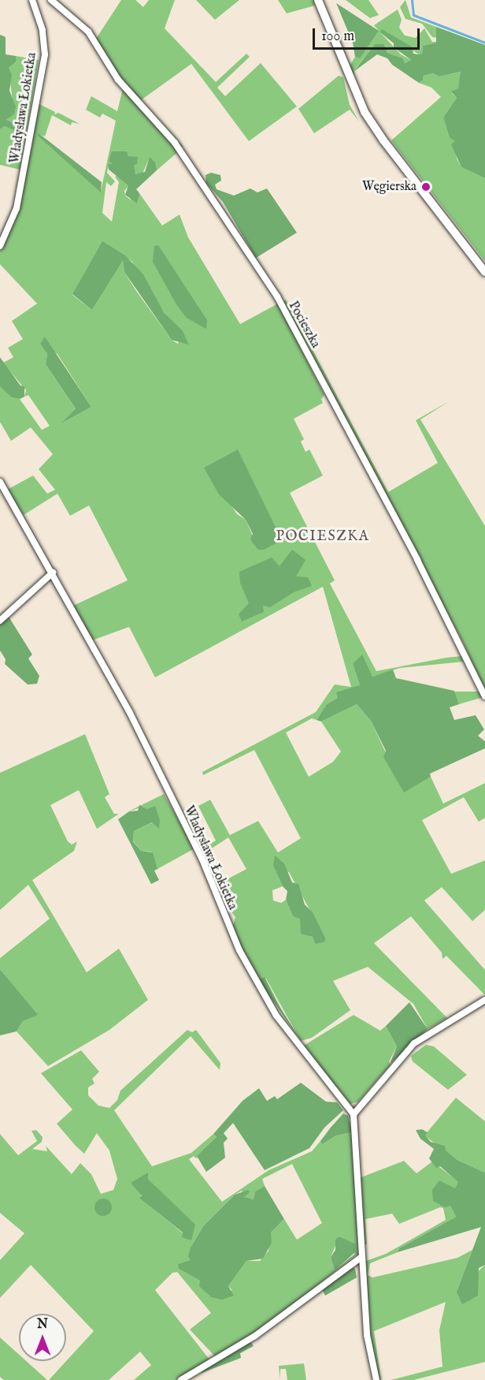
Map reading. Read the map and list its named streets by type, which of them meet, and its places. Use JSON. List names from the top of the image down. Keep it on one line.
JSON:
{"streets":{"street":["Władysława Łokietka","Pocieszka"]},"districts":["POCIESZKA"],"places":["Węgierska"],"scale_bar":"100 m","north":"top"}
